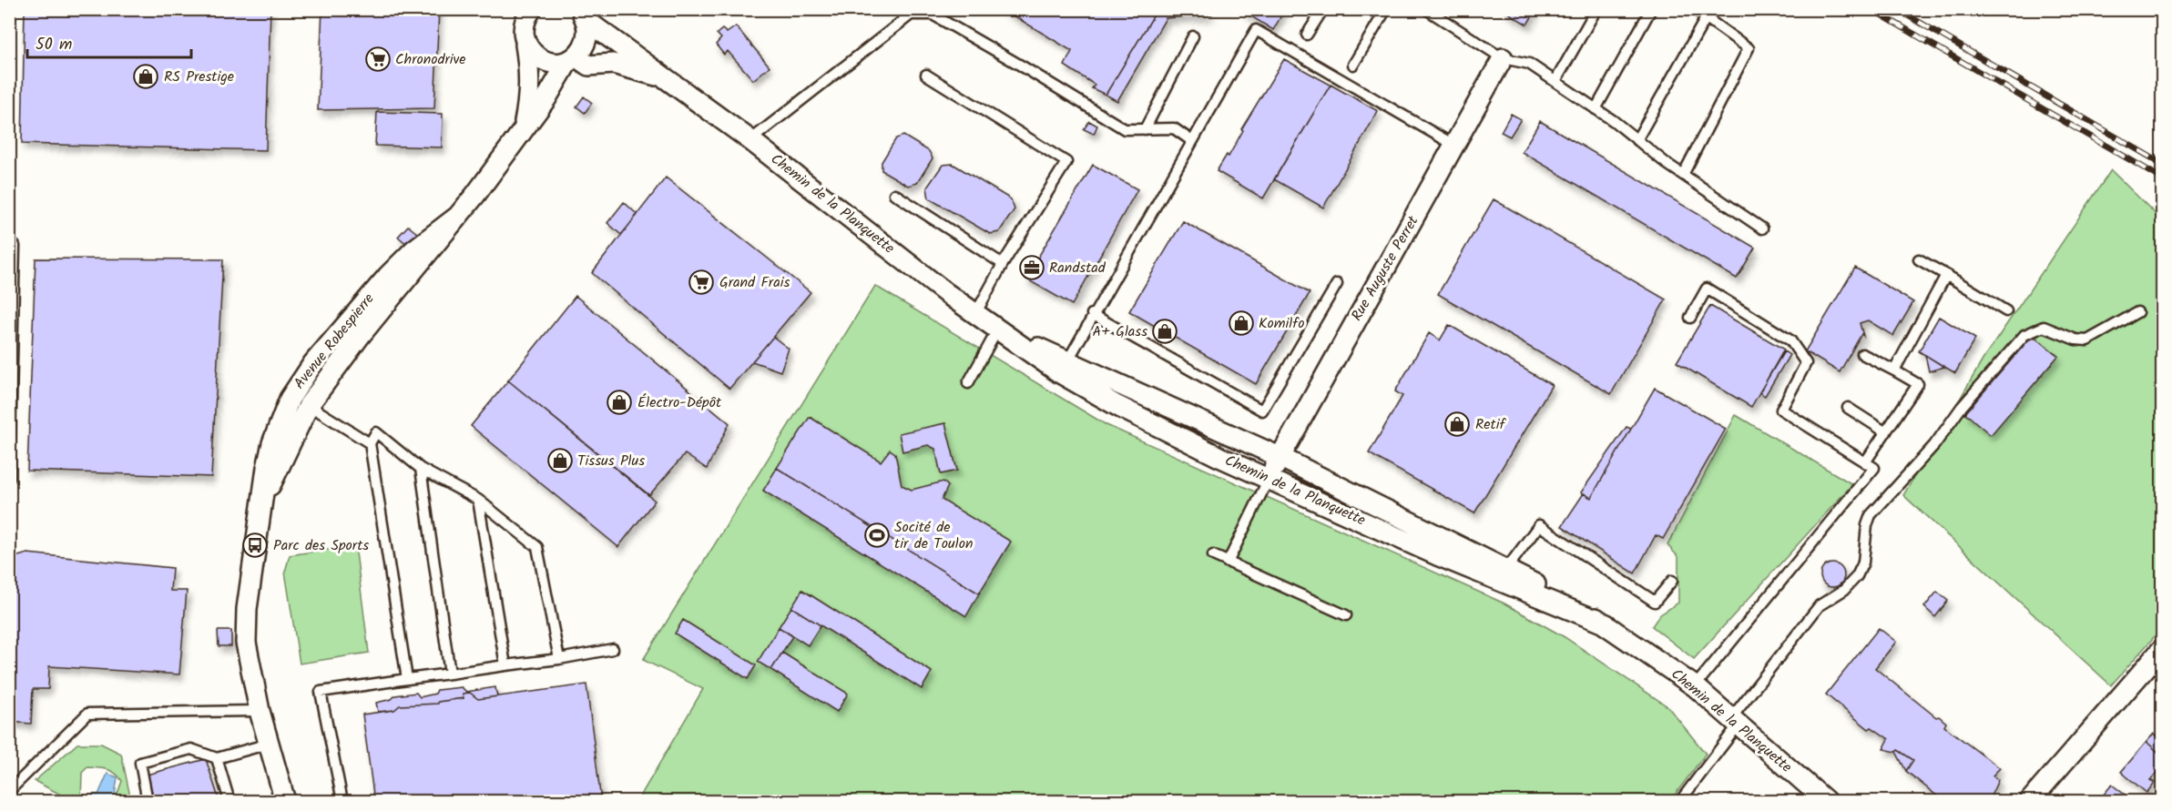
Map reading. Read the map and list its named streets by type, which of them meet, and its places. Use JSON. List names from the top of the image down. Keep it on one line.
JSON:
{"streets":{"street":["Chemin de la Planquette","Rue Auguste Perret","Avenue Robespierre"]},"crossings":[["Chemin de la Planquette","Rue Auguste Perret"],["Chemin de la Planquette","Avenue Robespierre"]],"places":{"supermarket":["Chronodrive","Grand Frais"],"shop":["RS Prestige","Komilfo","A+ Glass","Électro-Dépôt","Retif","Tissus Plus"],"office":["Randstad"],"sports":["Socité de tir de Toulon"],"bus stop":["Parc des Sports"]},"scale_bar":"50 m"}
